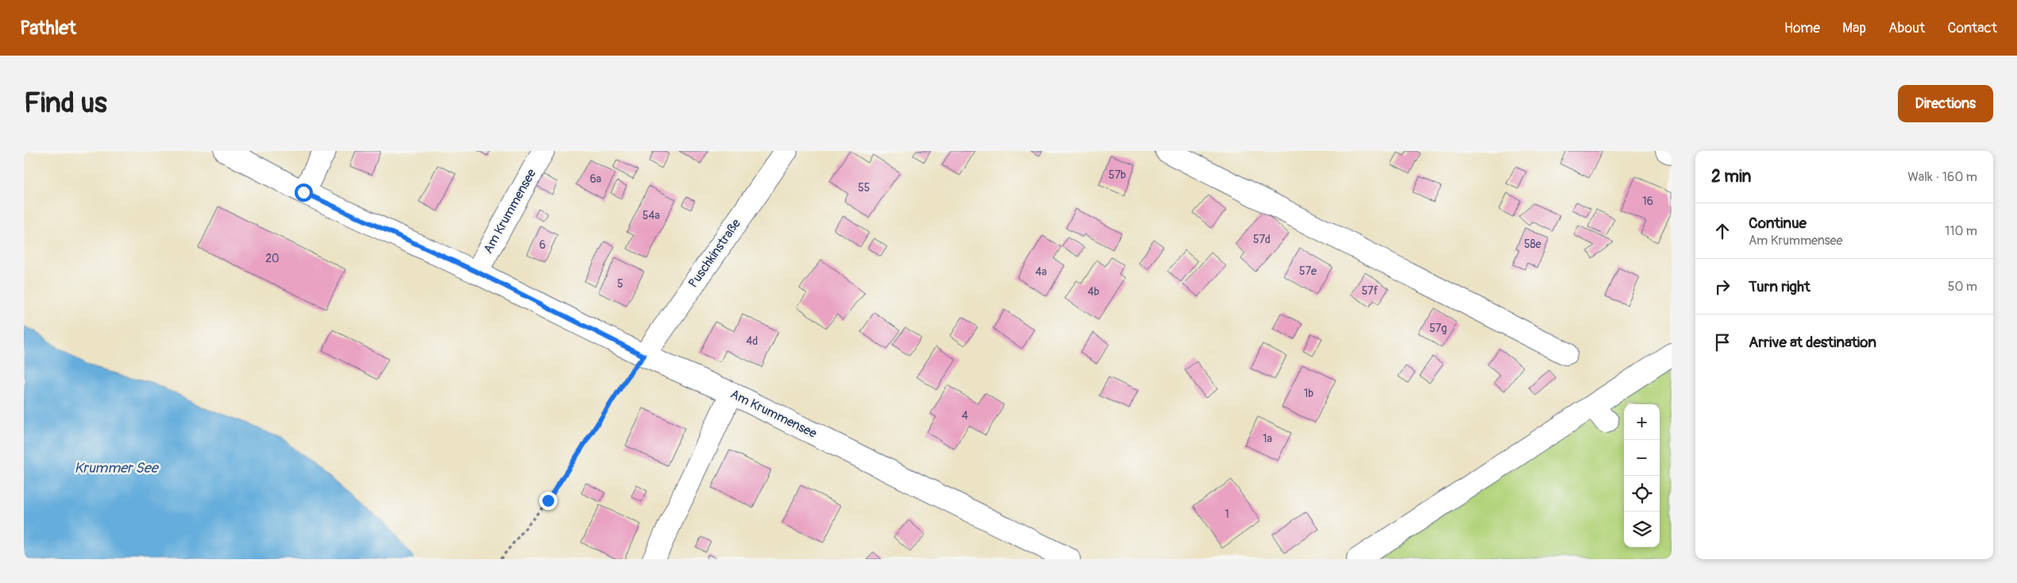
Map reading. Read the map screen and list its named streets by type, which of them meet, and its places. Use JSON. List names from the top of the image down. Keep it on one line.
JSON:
{"streets":{"street":["Am Krummensee","Puschkinstraße"]},"crossings":[["Am Krummensee","Puschkinstraße"]],"water":["Krummer See"],"house_numbers":["57b","6a","55","16","54a","57d","58e","6","20","57e","4a","5","57f","4b","57g","4d","1b","4","1a","1"],"page":{"header":"Pathlet","nav":["Home","Map","About","Contact"],"buttons":"Directions","title":"Find us","heading":["2 min","Walk · 160 m"],"list":[["Continue","Am Krummensee","110 m"],["Turn right","50 m"],"Arrive at destination"],"map_buttons":["+","−"]}}
